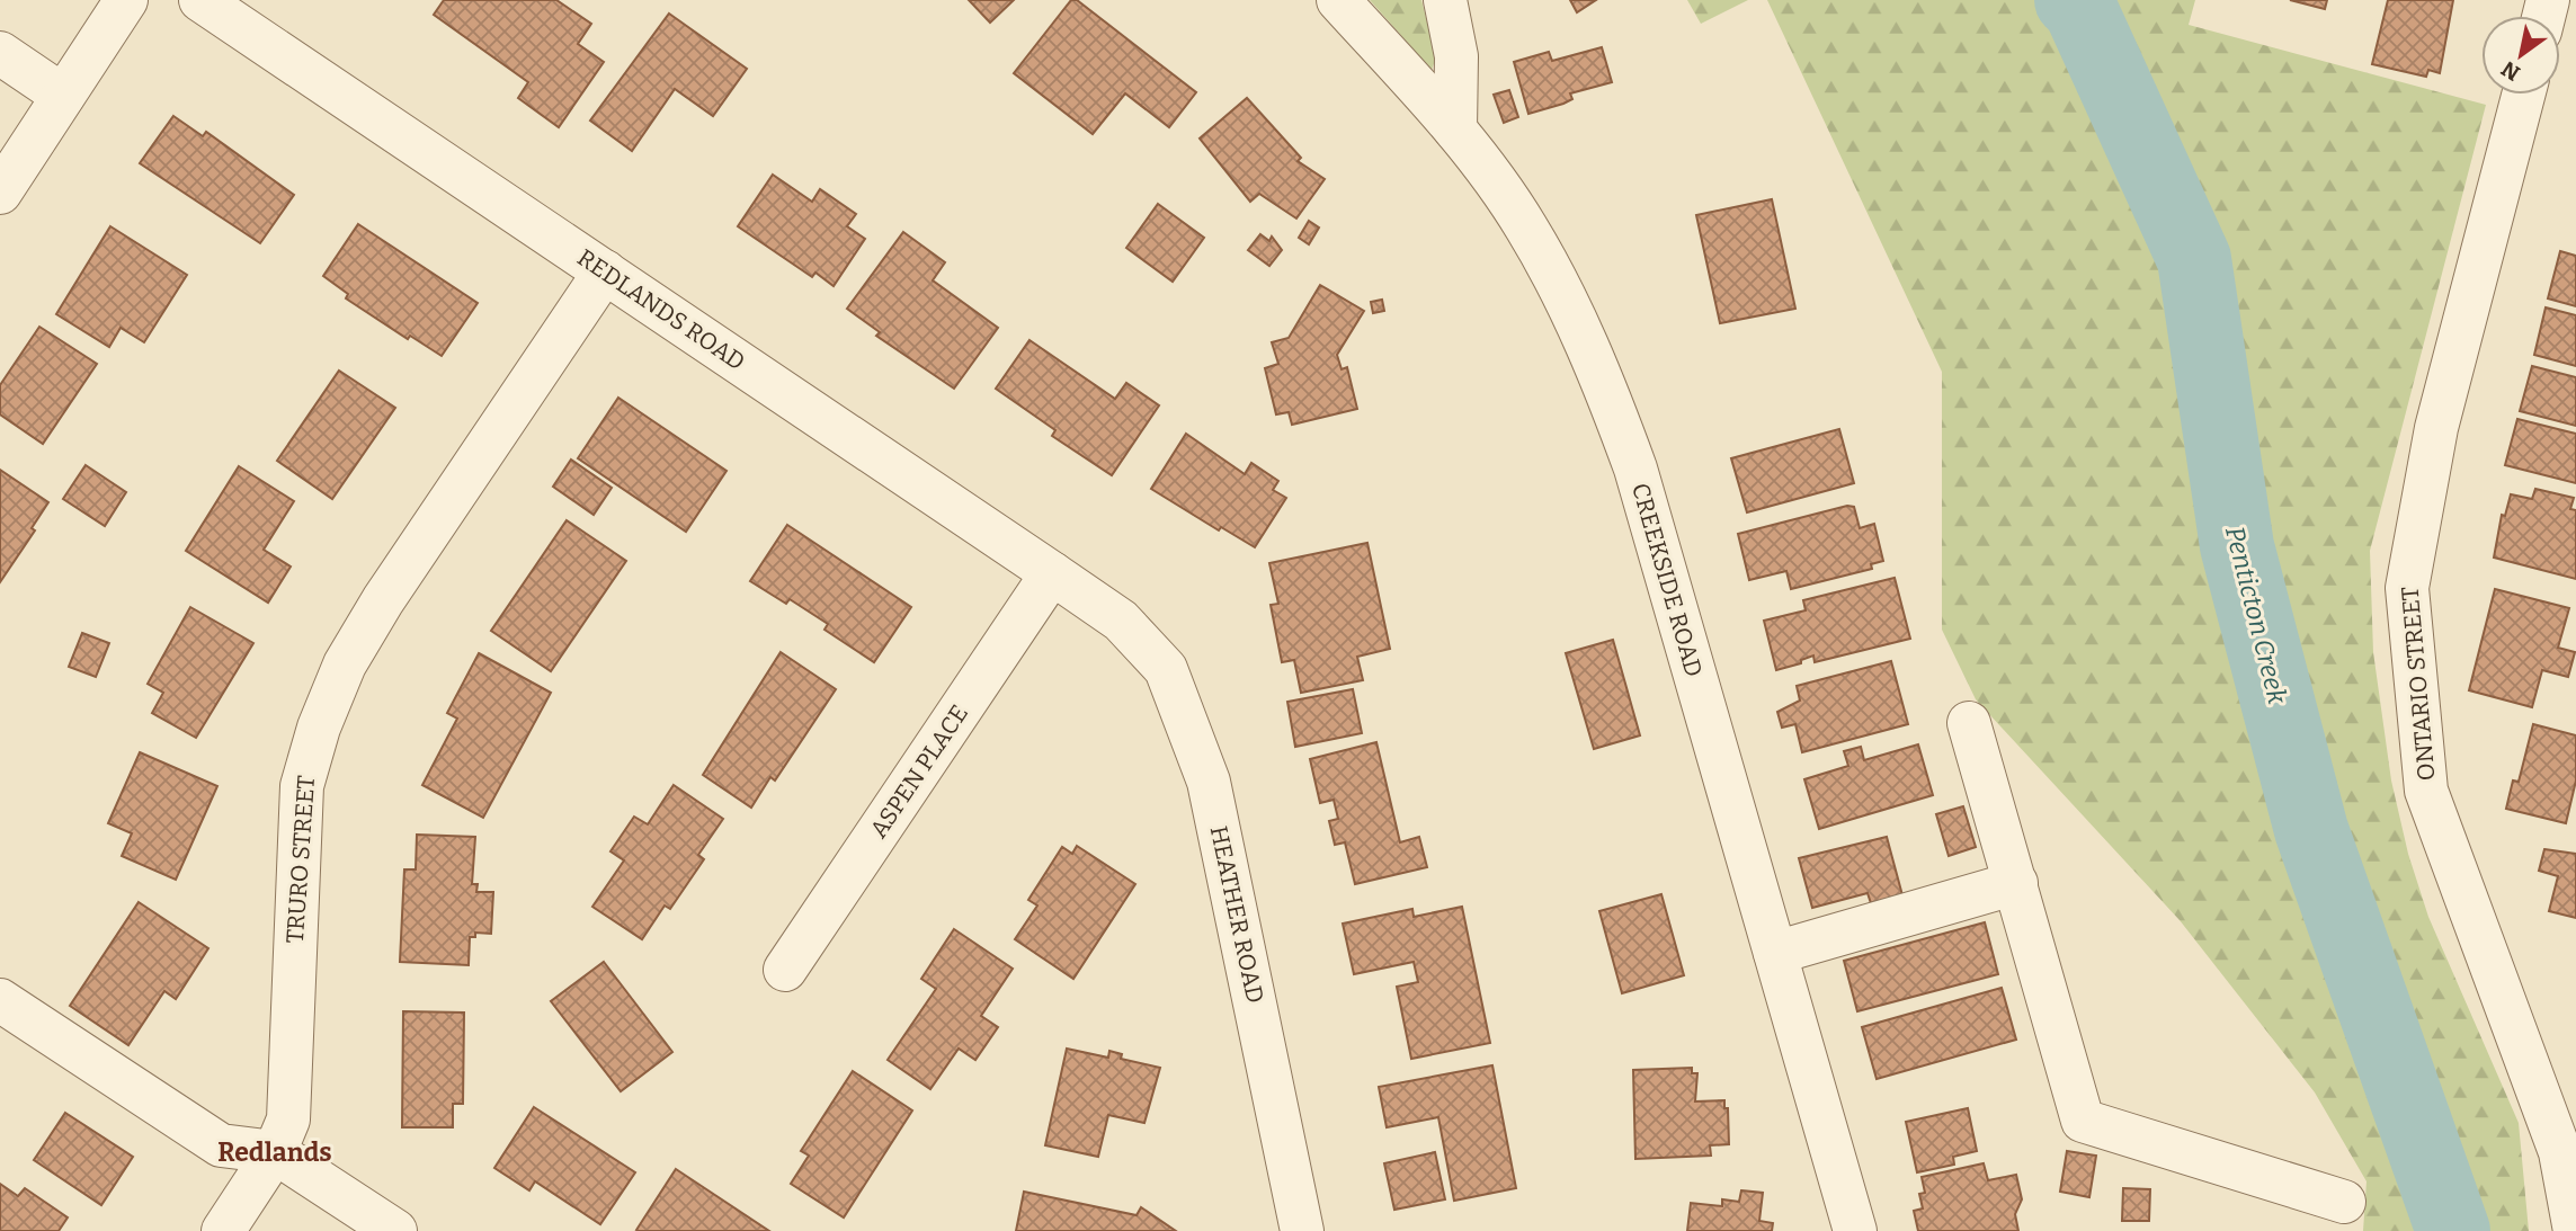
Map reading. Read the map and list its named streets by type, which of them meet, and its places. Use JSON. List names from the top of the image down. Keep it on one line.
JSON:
{"streets":{"street":["REDLANDS ROAD","CREEKSIDE ROAD","ONTARIO STREET","ASPEN PLACE","TRURO STREET","HEATHER ROAD"]},"crossings":[["REDLANDS ROAD","ASPEN PLACE"],["REDLANDS ROAD","TRURO STREET"],["REDLANDS ROAD","HEATHER ROAD"]],"districts":["Redlands"],"water":["Penticton Creek"],"north":"bottom left"}
